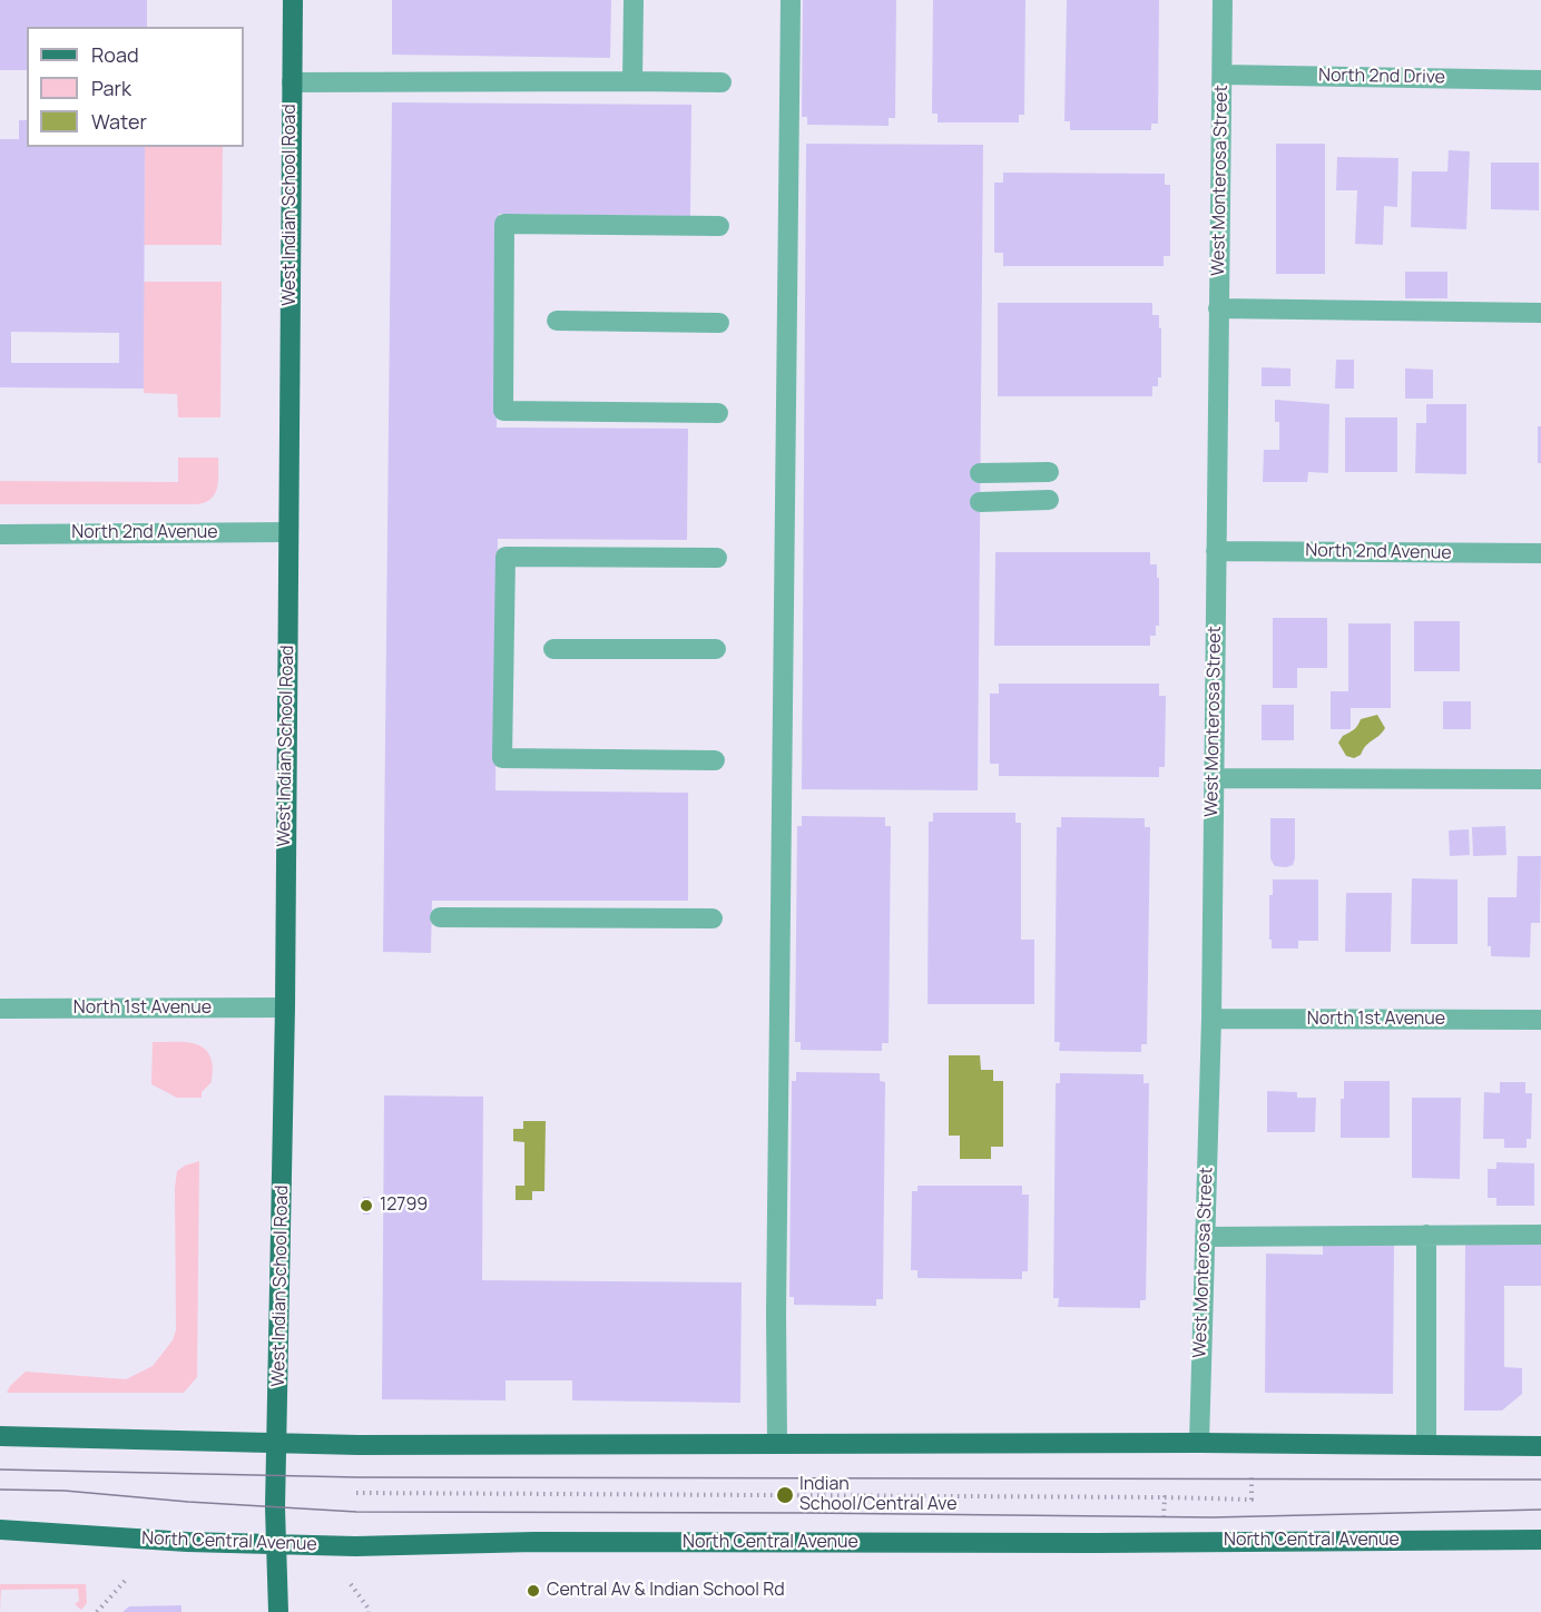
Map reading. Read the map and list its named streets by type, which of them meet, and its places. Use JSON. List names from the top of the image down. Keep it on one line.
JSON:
{"streets":{"main road":["West Indian School Road","North Central Avenue"],"street":["North 2nd Drive","West Monterosa Street","North 2nd Avenue","North 1st Avenue"]},"crossings":[["North 2nd Drive","West Monterosa Street"],["West Monterosa Street","North 2nd Avenue"],["West Monterosa Street","North 1st Avenue"],["West Indian School Road","North 2nd Avenue"],["West Indian School Road","North 1st Avenue"],["West Indian School Road","North Central Avenue"]],"places":["12799","Indian School/Central Ave","Central Av & Indian School Rd"],"legend":["Road","Park","Water"]}
